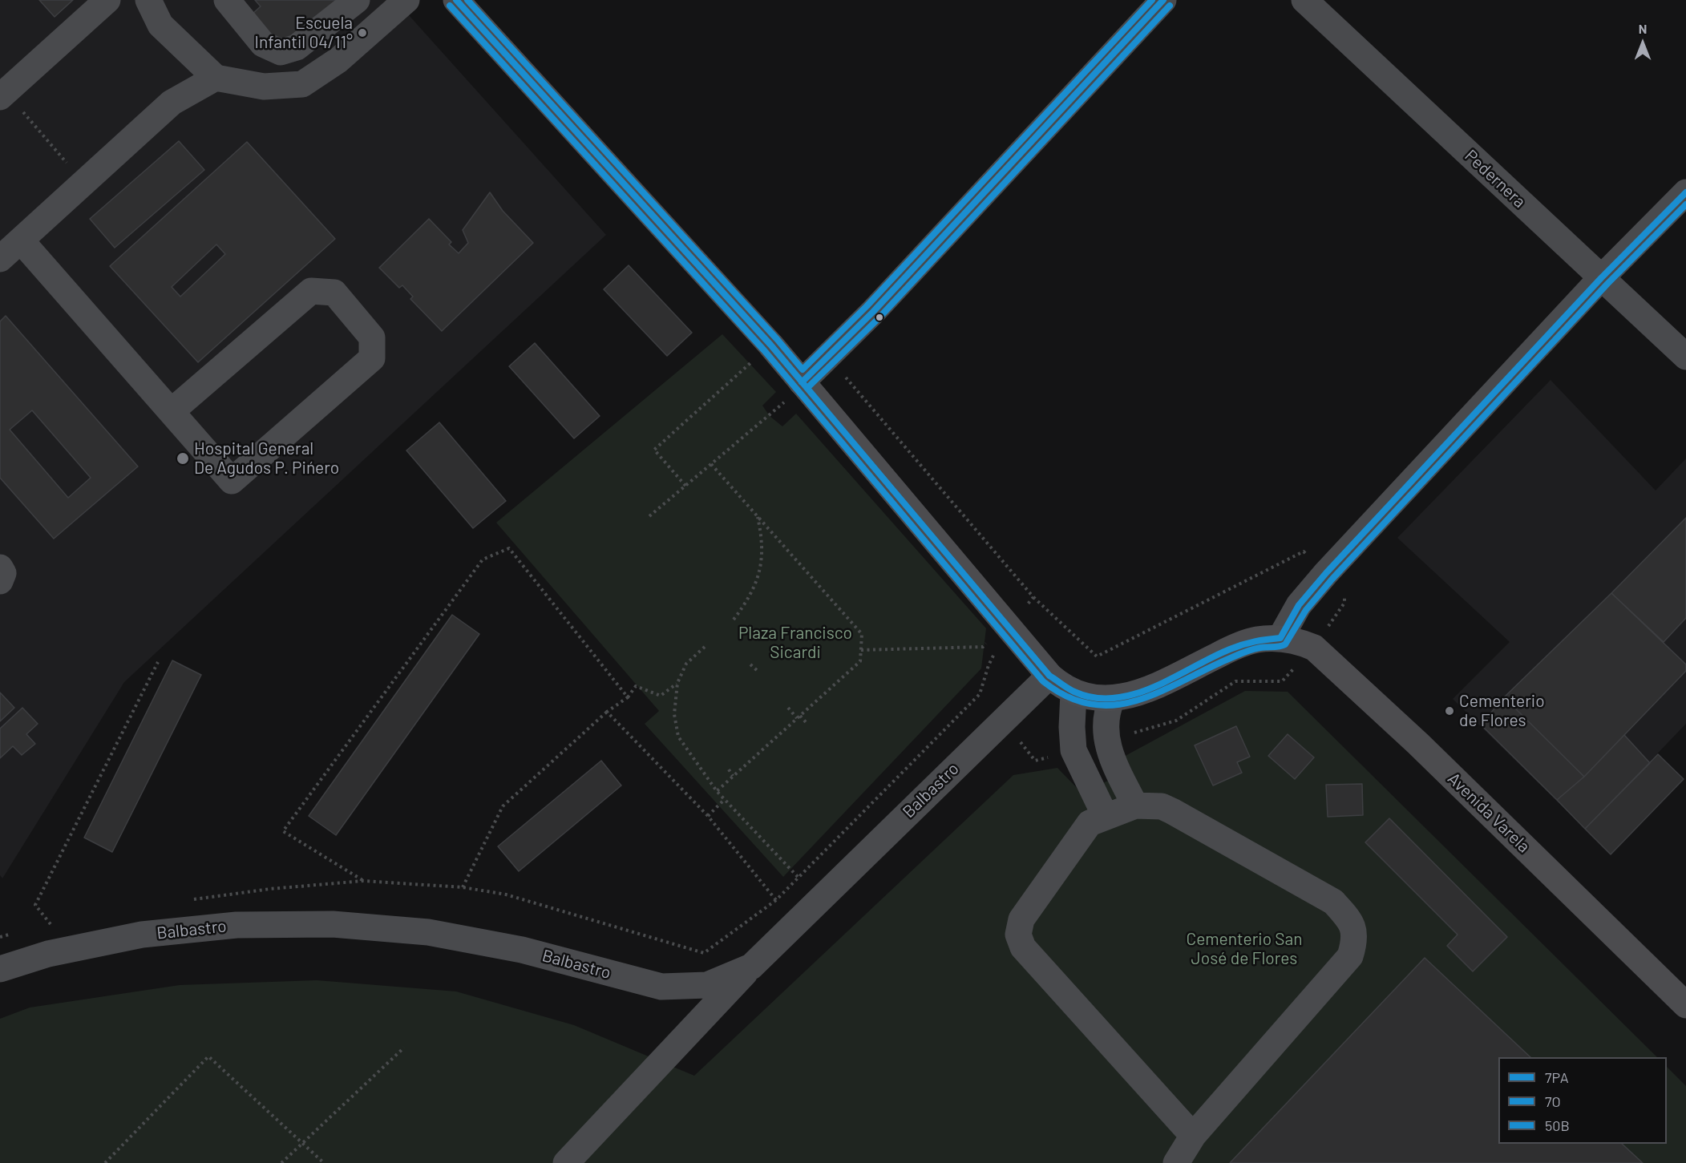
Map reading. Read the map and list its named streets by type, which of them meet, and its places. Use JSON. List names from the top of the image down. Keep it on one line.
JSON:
{"streets":{"main road":["Avenida Varela"],"street":["Pedernera","Balbastro"]},"parks":["Plaza Francisco Sicardi","Cementerio San José de Flores"],"places":["Escuela Infantil 04/11°","Hospital General De Agudos P. Pińero","Cementerio de Flores"],"lines":["transit line 7PA","transit line 50B","transit line 7O"],"legend":["7PA","7O","50B"],"north":"top"}
